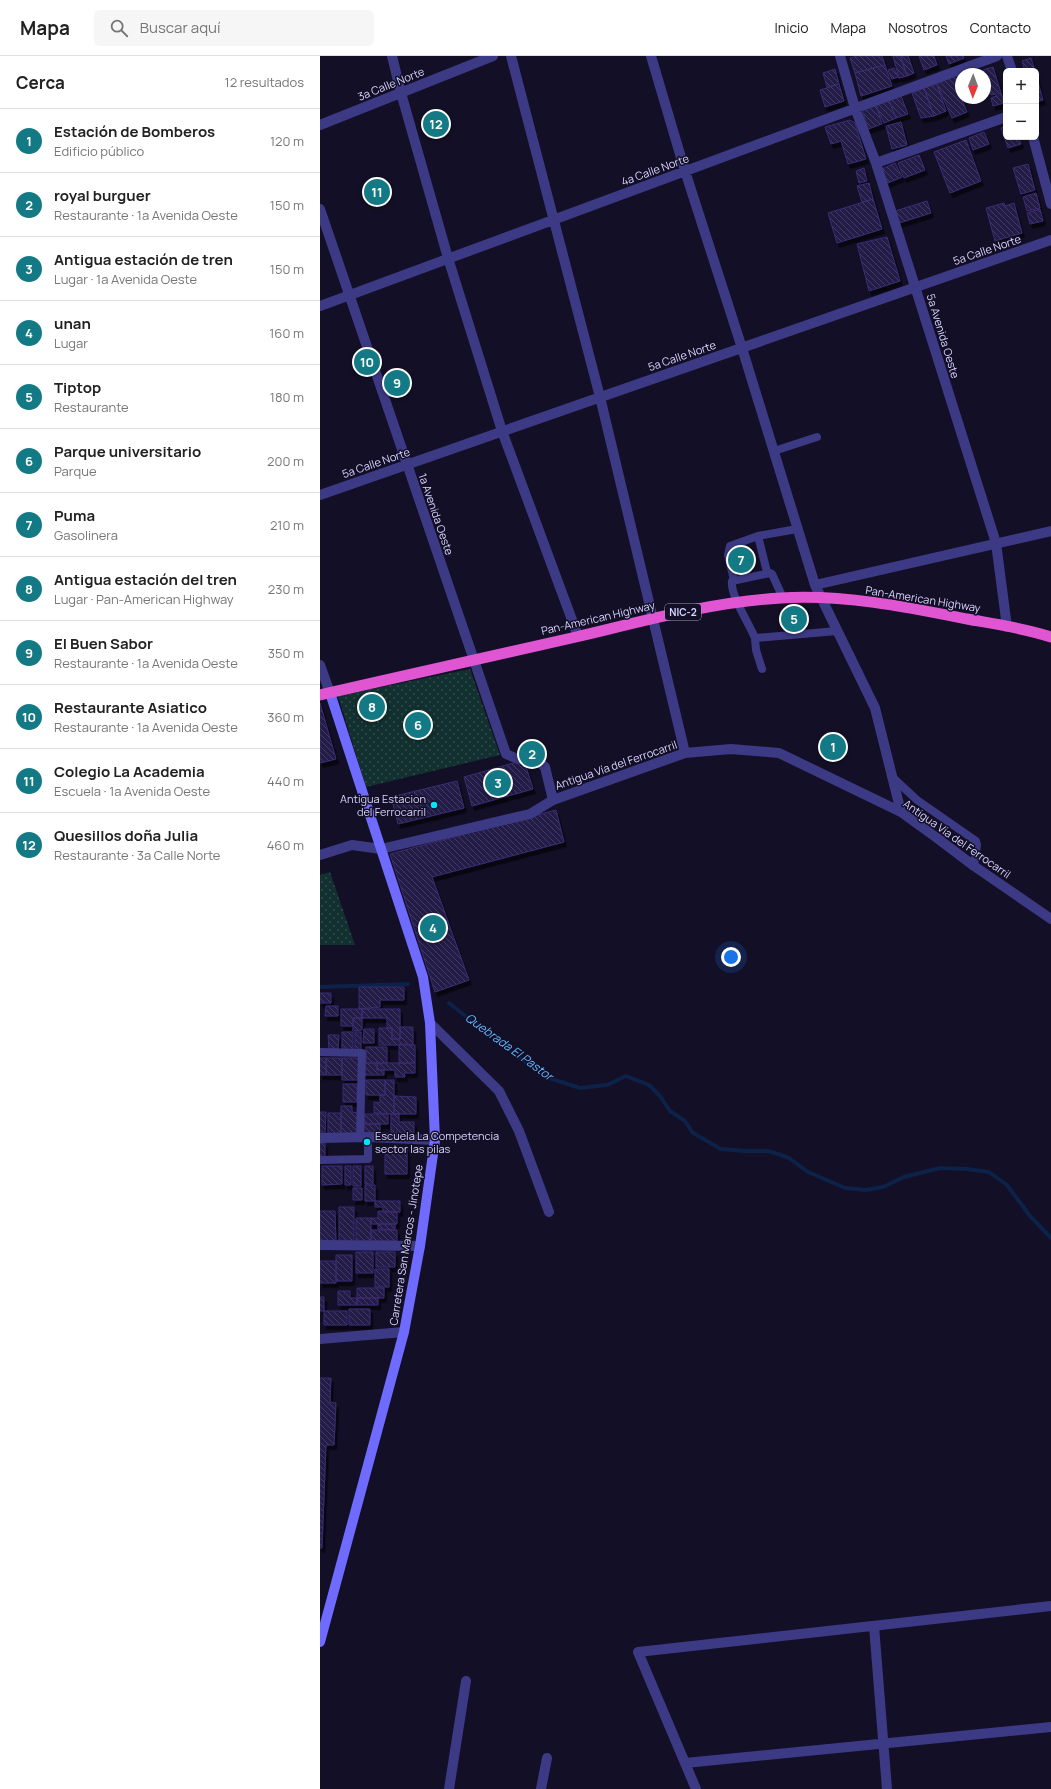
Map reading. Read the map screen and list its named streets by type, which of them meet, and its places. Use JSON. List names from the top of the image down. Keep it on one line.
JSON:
{"streets":{"highway":["Pan-American Highway","NIC-2"],"main road":["Carretera San Marcos - Jinotepe"],"street":["3a Calle Norte","4a Calle Norte","5a Calle Norte","5a Avenida Oeste","1a Avenida Oeste","Antigua Vía del Ferrocarril"]},"crossings":[["4a Calle Norte","5a Avenida Oeste"],["4a Calle Norte","1a Avenida Oeste"],["5a Calle Norte","5a Avenida Oeste"],["5a Calle Norte","1a Avenida Oeste"],["5a Avenida Oeste","Pan-American Highway"],["1a Avenida Oeste","Pan-American Highway"],["1a Avenida Oeste","Antigua Vía del Ferrocarril"],["Pan-American Highway","Carretera San Marcos - Jinotepe"],["Antigua Vía del Ferrocarril","Carretera San Marcos - Jinotepe"]],"water":["Quebrada El Pastor"],"places":["Antigua Estacion del Ferrocarril","Escuela La Competencia sector las pilas"],"north":"bottom","page":{"header":"Mapa","search":"Buscar aquí","nav":["Inicio","Mapa","Nosotros","Contacto"],"heading":["Cerca","12 resultados"],"map_buttons":["+","−"],"list":[{"mark":"1","name":"Estación de Bomberos","note":"Edificio público","value":"120 m"},{"mark":"2","name":"royal burguer","note":"Restaurante · 1a Avenida Oeste","value":"150 m"},{"mark":"3","name":"Antigua estación de tren","note":"Lugar · 1a Avenida Oeste","value":"150 m"},{"mark":"4","name":"unan","note":"Lugar","value":"160 m"},{"mark":"5","name":"Tiptop","note":"Restaurante","value":"180 m"},{"mark":"6","name":"Parque universitario","note":"Parque","value":"200 m"},{"mark":"7","name":"Puma","note":"Gasolinera","value":"210 m"},{"mark":"8","name":"Antigua estación del tren","note":"Lugar · Pan-American Highway","value":"230 m"},{"mark":"9","name":"El Buen Sabor","note":"Restaurante · 1a Avenida Oeste","value":"350 m"},{"mark":"10","name":"Restaurante Asiatico","note":"Restaurante · 1a Avenida Oeste","value":"360 m"},{"mark":"11","name":"Colegio La Academia","note":"Escuela · 1a Avenida Oeste","value":"440 m"},{"mark":"12","name":"Quesillos doña Julia","note":"Restaurante · 3a Calle Norte","value":"460 m"}],"pins":["12","11","10","9","7","5","8","6","1","2","3","4"]}}
